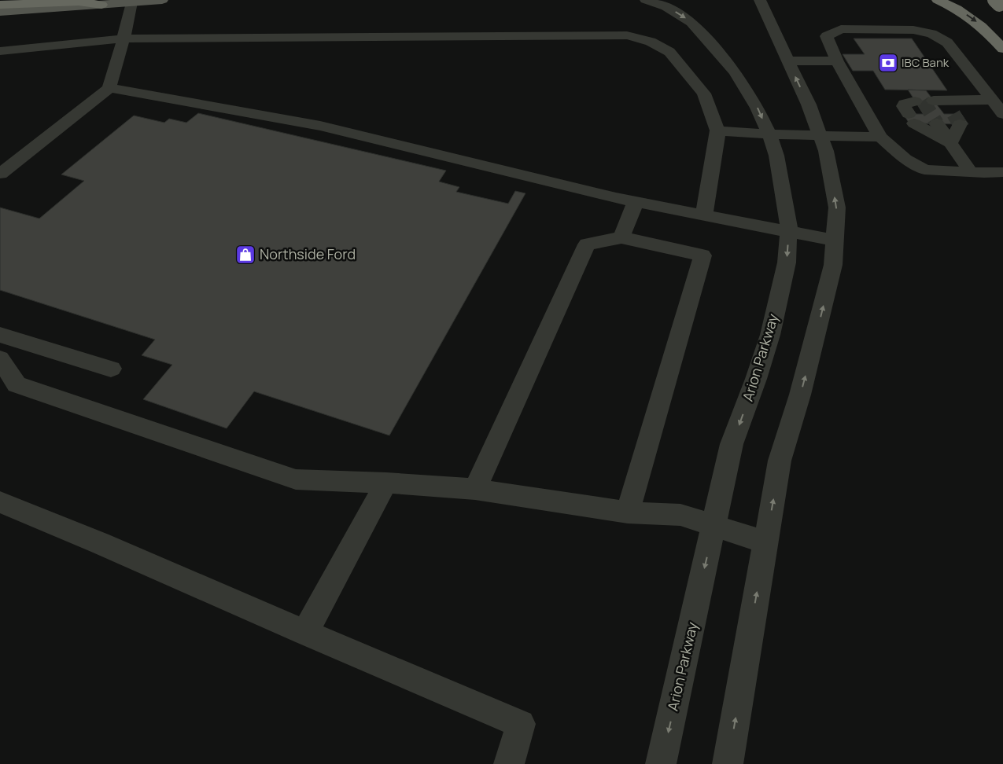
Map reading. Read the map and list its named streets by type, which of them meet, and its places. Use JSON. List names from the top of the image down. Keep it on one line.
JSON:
{"streets":{"street":["Arion Parkway"]},"places":{"bank":["IBC Bank"],"shop":["Northside Ford"]}}
